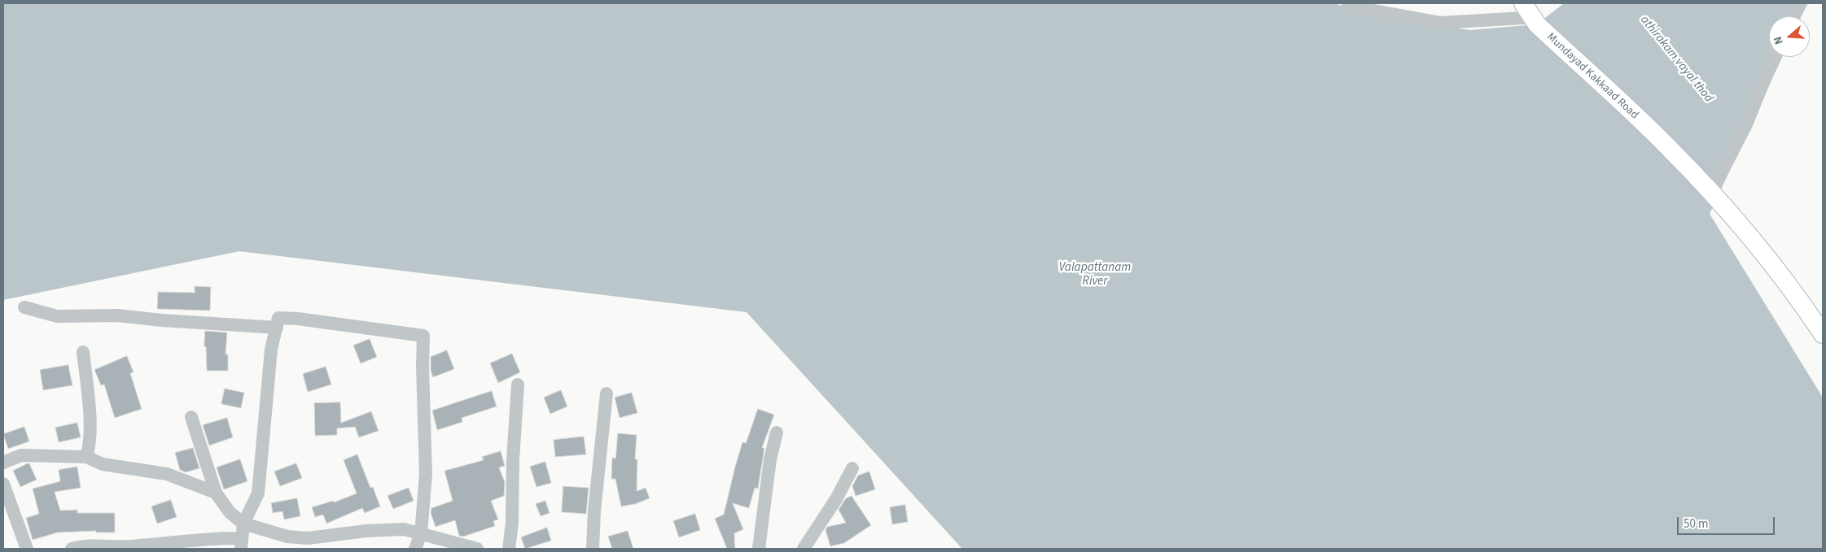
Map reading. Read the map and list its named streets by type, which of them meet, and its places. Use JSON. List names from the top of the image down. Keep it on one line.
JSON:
{"streets":{"main road":["Mundayad Kakkaad Road"]},"water":["athirakam vayal thod","Valapattanam River"],"scale_bar":"50 m","north":"left"}
